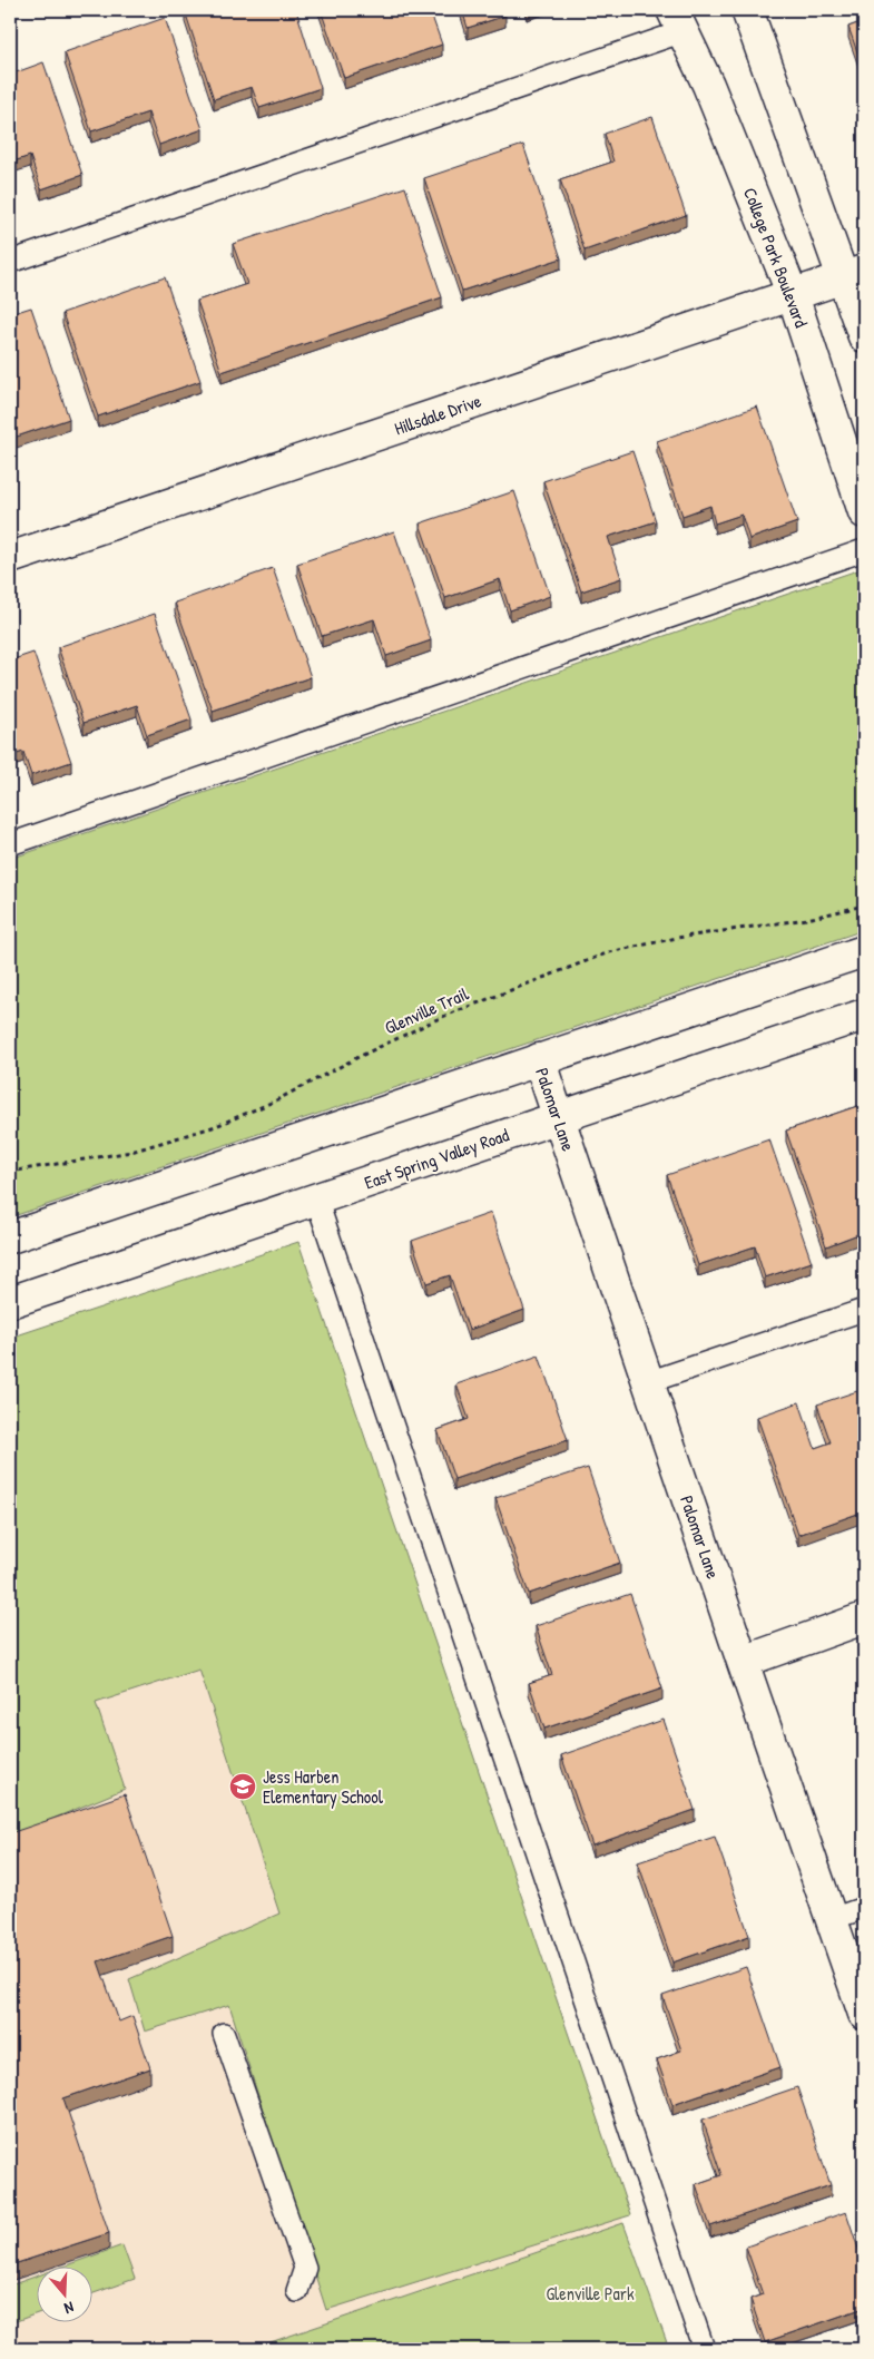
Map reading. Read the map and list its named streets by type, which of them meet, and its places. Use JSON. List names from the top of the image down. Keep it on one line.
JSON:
{"streets":{"street":["College Park Boulevard","Hillsdale Drive","Palomar Lane","East Spring Valley Road"],"path":["Glenville Trail"]},"crossings":[["College Park Boulevard","Hillsdale Drive"],["Palomar Lane","East Spring Valley Road"]],"parks":["Glenville Park"],"places":{"school or university":["Jess Harben Elementary School"]},"north":"bottom"}
